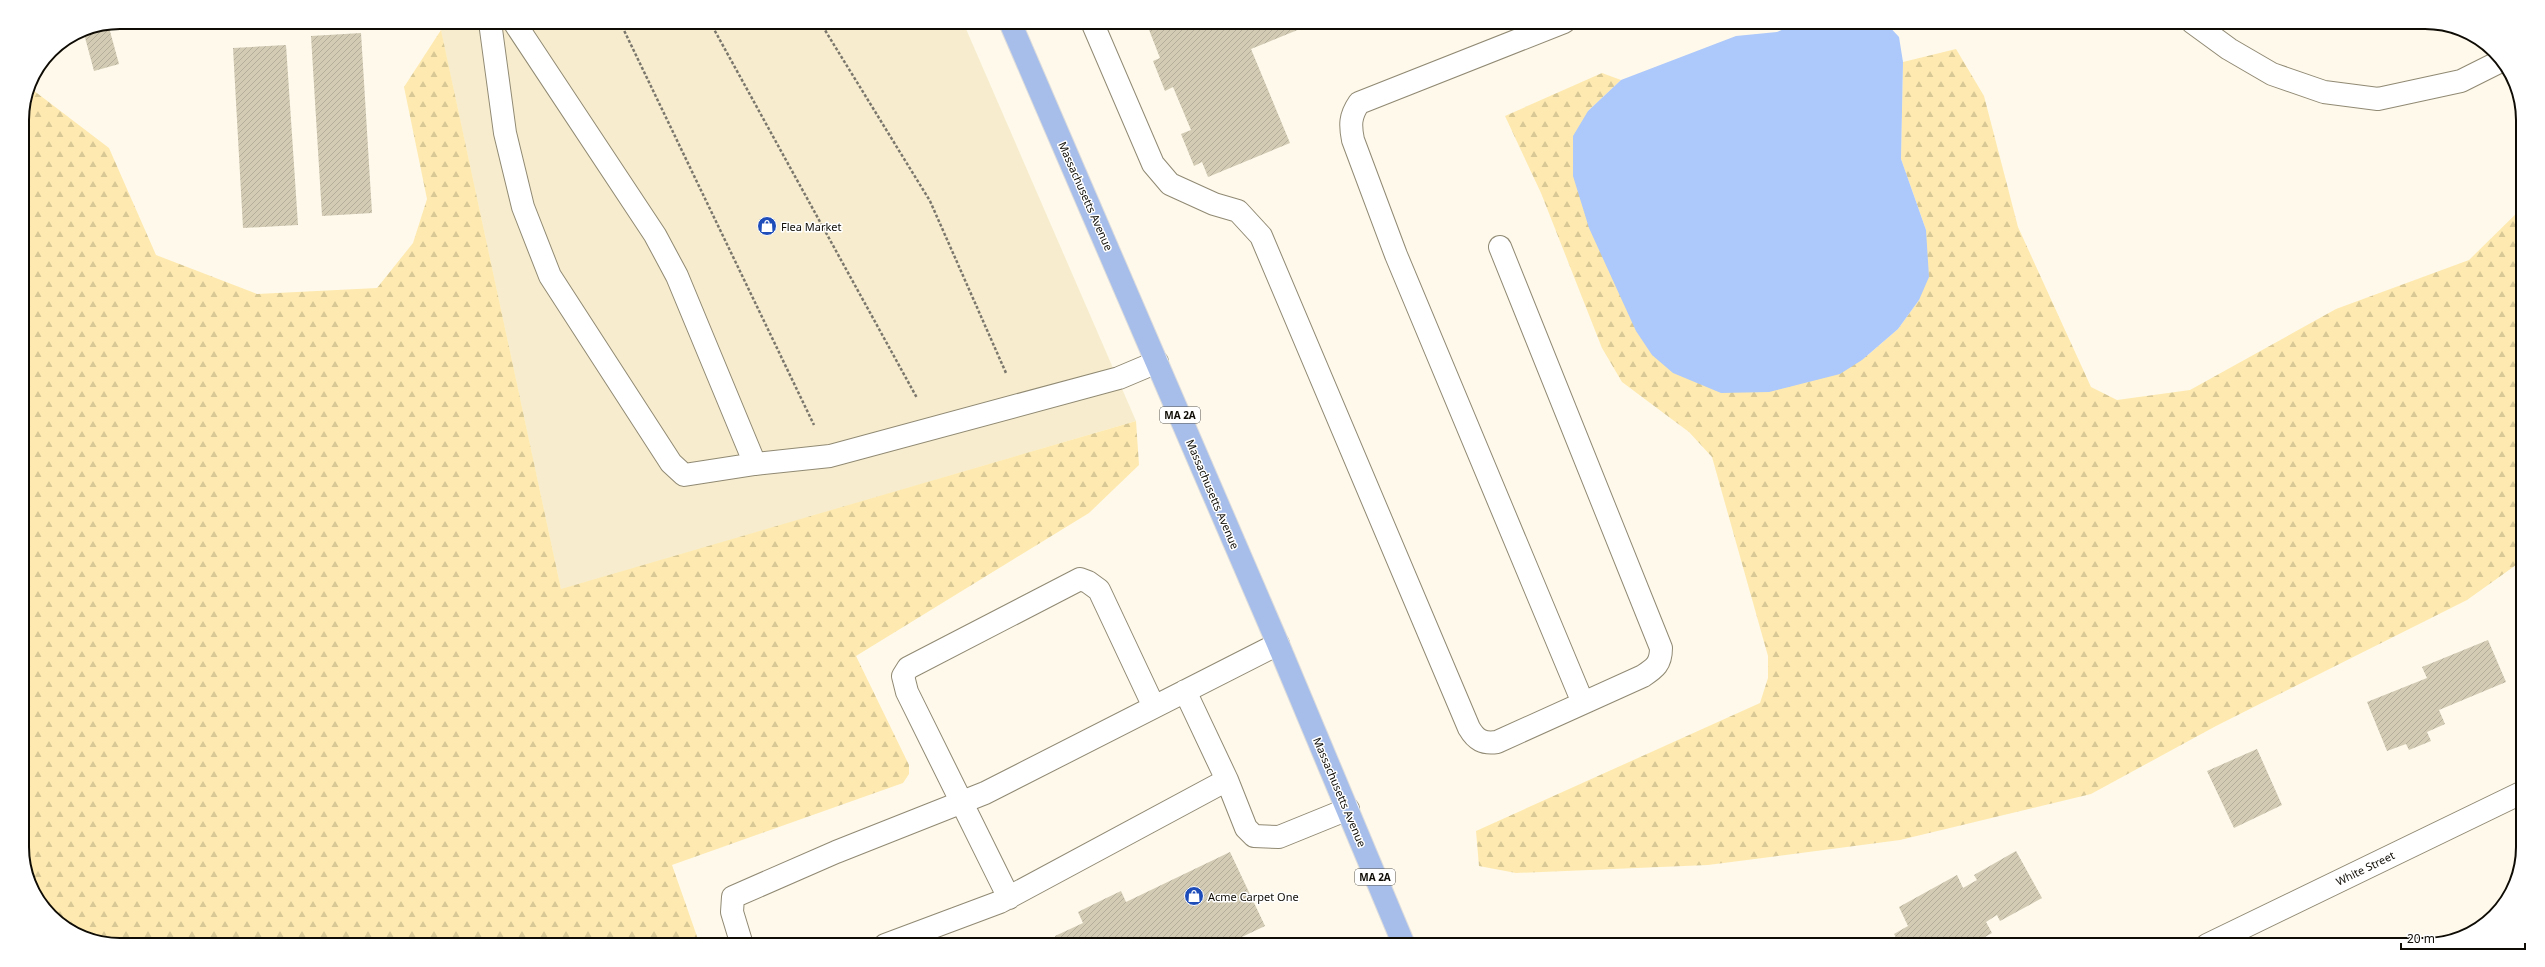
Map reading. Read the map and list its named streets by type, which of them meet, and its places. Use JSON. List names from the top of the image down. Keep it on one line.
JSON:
{"streets":{"main road":["Massachusetts Avenue","MA 2A"],"street":["White Street"]},"places":{"shop":["Flea Market","Acme Carpet One"]},"scale_bar":"20 m"}
